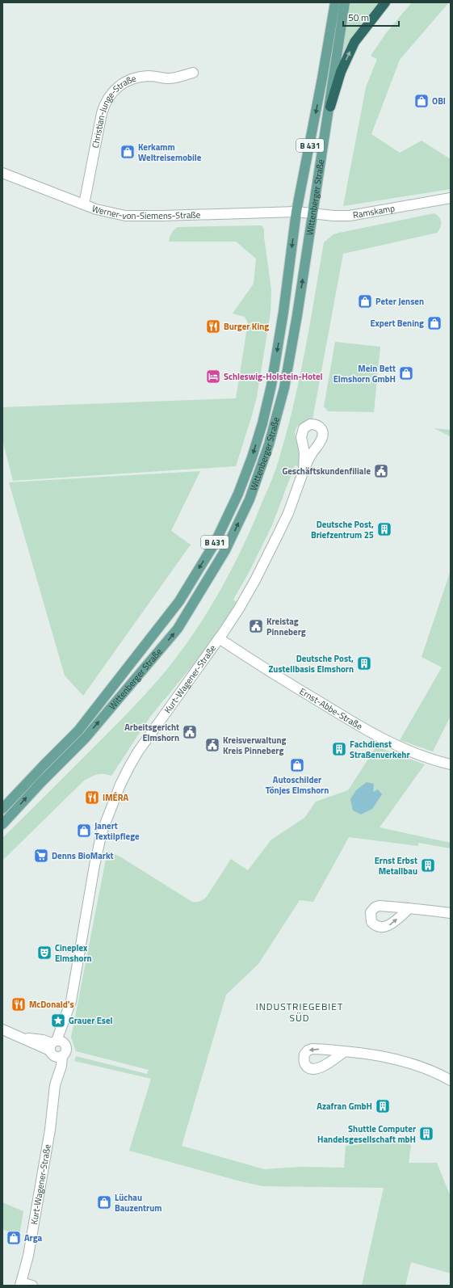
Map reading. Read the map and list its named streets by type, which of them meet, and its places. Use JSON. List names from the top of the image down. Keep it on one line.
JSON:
{"streets":{"main road":["B 431","Wittenberger Straße"],"street":["Christian-Junge-Straße","Werner-von-Siemens-Straße","Ramskamp","Kurt-Wagener-Straße","Ernst-Abbe-Straße"]},"crossings":[["Christian-Junge-Straße","Werner-von-Siemens-Straße"],["Wittenberger Straße","Werner-von-Siemens-Straße"],["Wittenberger Straße","Ramskamp"],["Werner-von-Siemens-Straße","Ramskamp"],["Kurt-Wagener-Straße","Ernst-Abbe-Straße"]],"districts":["INDUSTRIEGEBIET SÜD"],"places":{"shop":["OBI","Kerkamm Weltreisemobile","Peter Jensen","Expert Bening","Mein Bett Elmshorn GmbH","Autoschilder Tönjes Elmshorn","Janert Textilpflege","Lüchau Bauzentrum","Arga"],"restaurant":["Burger King","IMÉRA","McDonald's"],"hotel":["Schleswig-Holstein-Hotel"],"public building":["Geschäftskundenfiliale","Kreistag Pinneberg","Arbeitsgericht Elmshorn","Kreisverwaltung Kreis Pinneberg"],"building":["Deutsche Post, Briefzentrum 25","Deutsche Post, Zustellbasis Elmshorn","Fachdienst Straßenverkehr","Ernst Erbst Metallbau","Azafran GmbH","Shuttle Computer Handelsgesellschaft mbH"],"supermarket":["Denns BioMarkt"],"theatre":["Cineplex Elmshorn"],"place":["Grauer Esel"]},"scale_bar":"50 m"}
